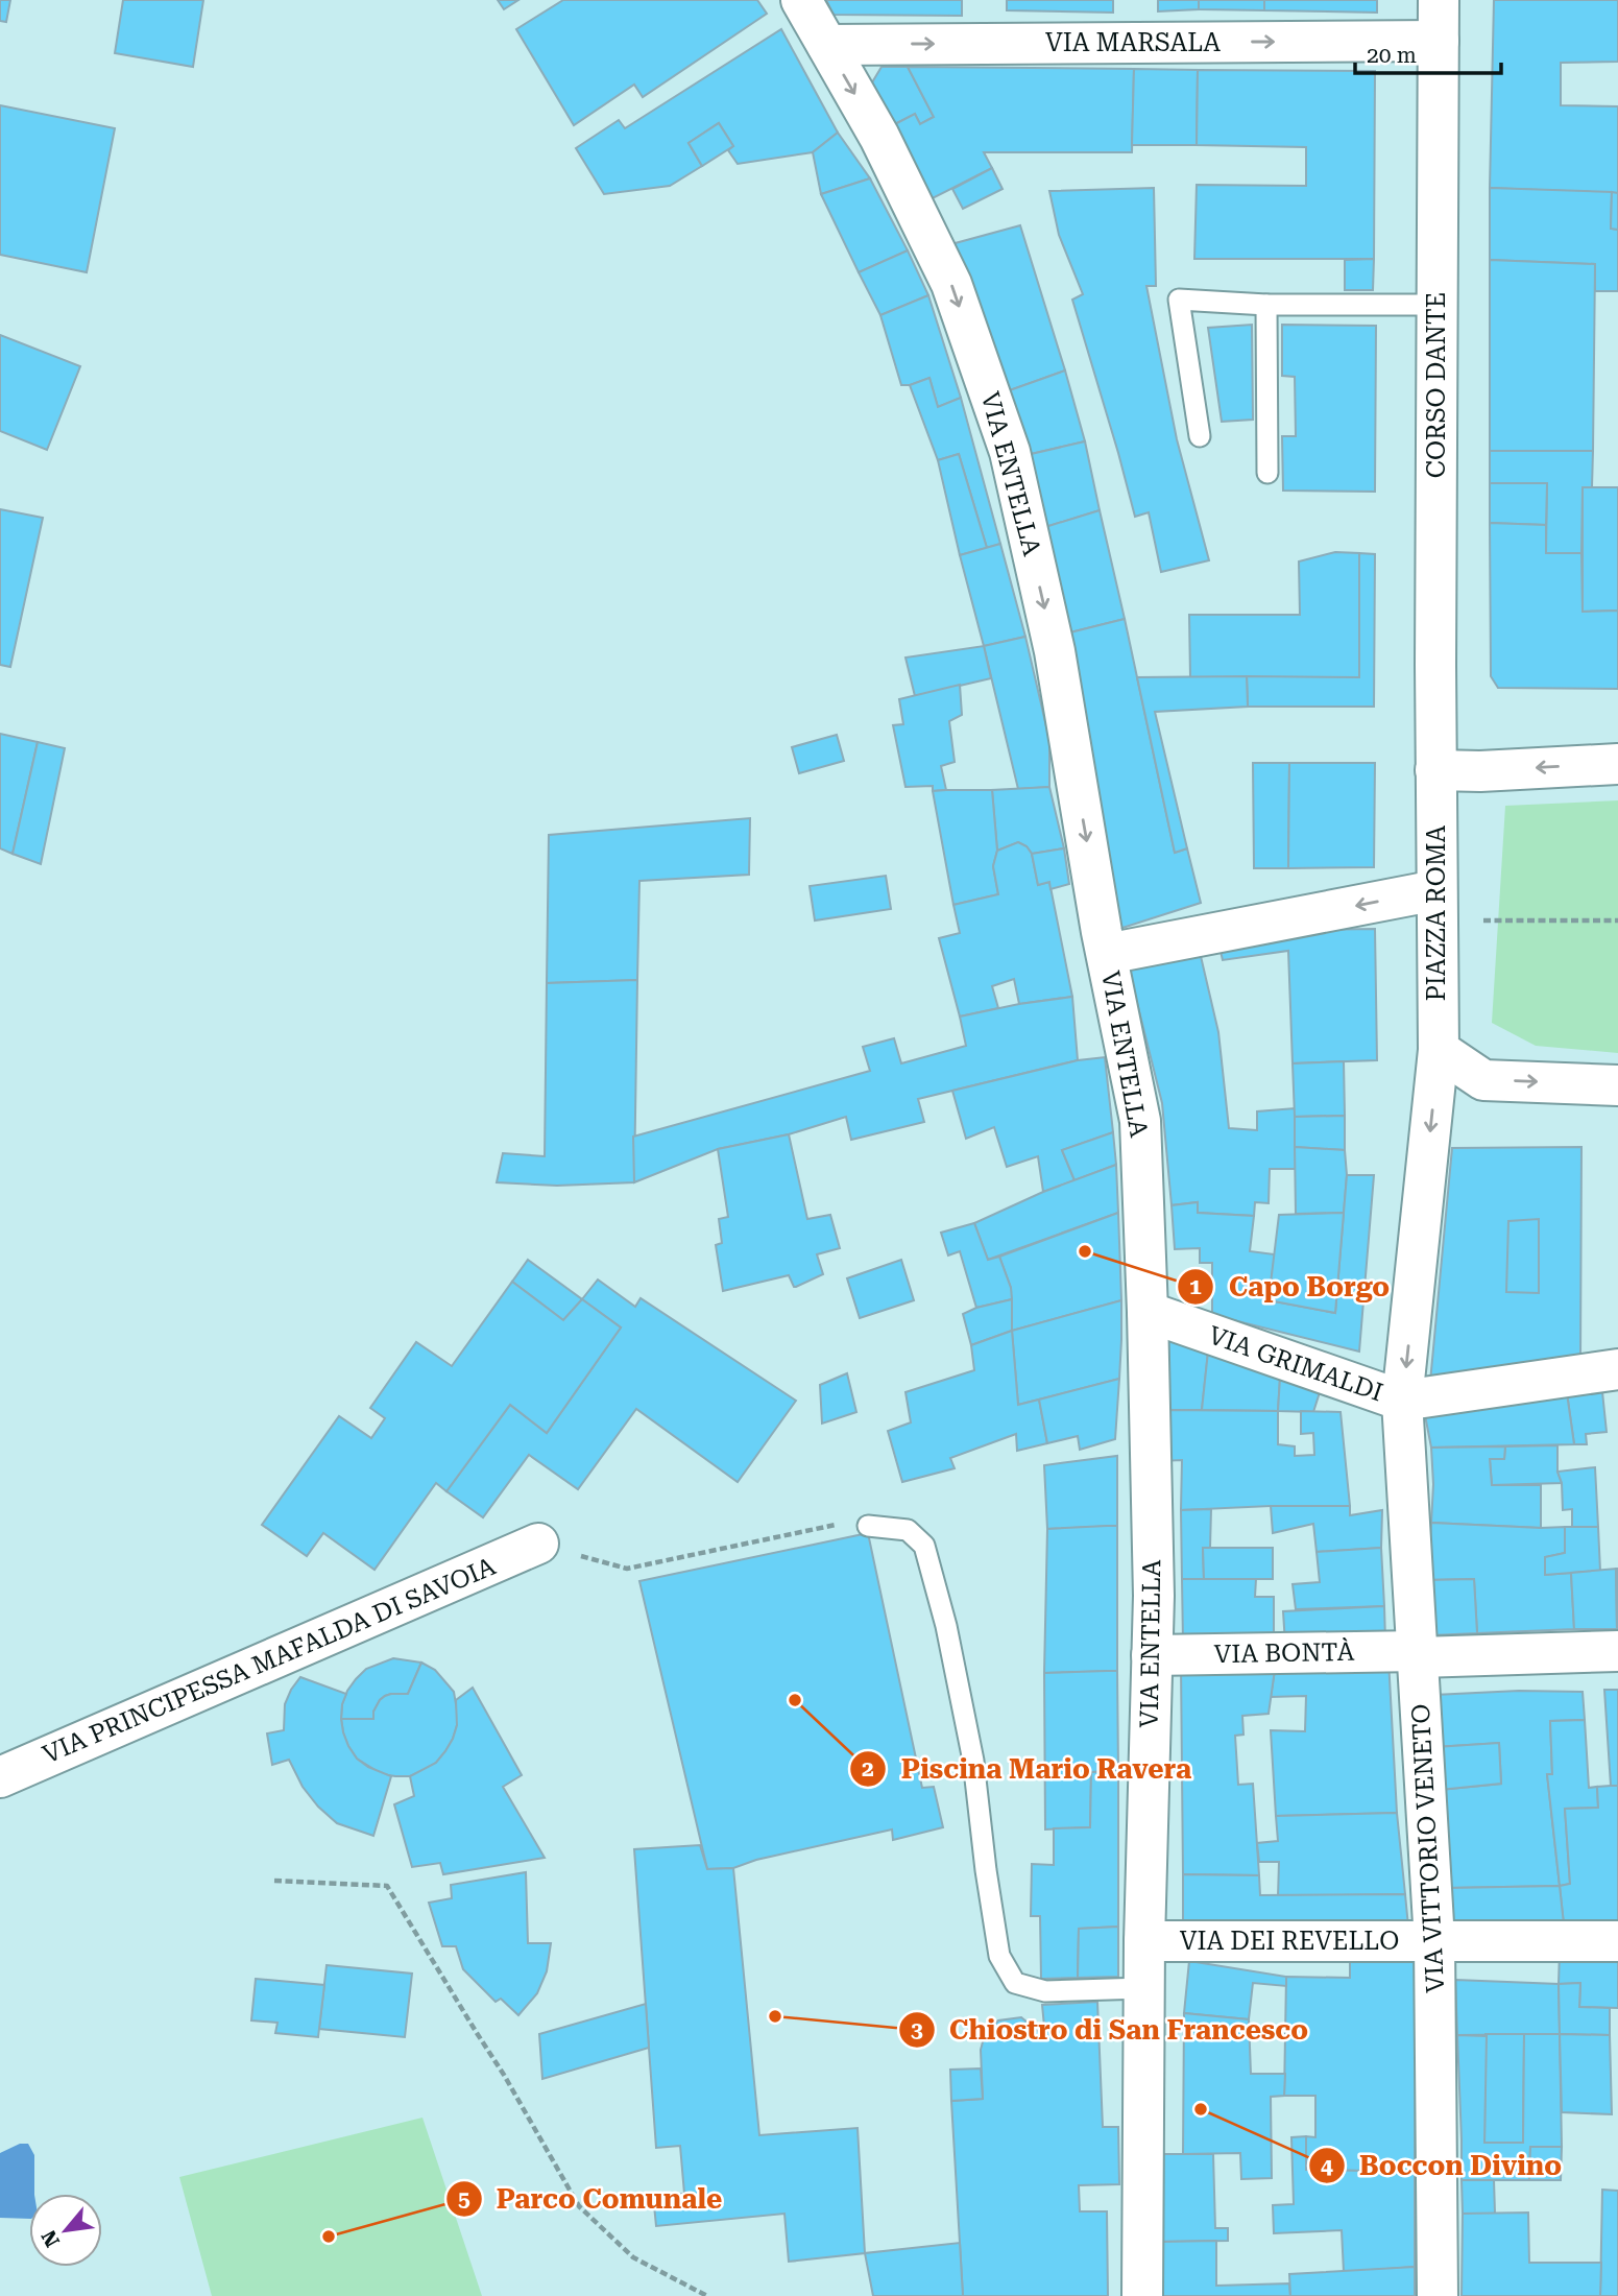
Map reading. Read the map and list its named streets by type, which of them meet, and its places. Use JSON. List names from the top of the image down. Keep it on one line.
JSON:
{"streets":{"street":["VIA MARSALA","CORSO DANTE","VIA ENTELLA","PIAZZA ROMA","VIA GRIMALDI","VIA BONTÀ","VIA PRINCIPESSA MAFALDA DI SAVOIA","VIA VITTORIO VENETO","VIA DEI REVELLO"]},"crossings":[["VIA MARSALA","CORSO DANTE"],["VIA MARSALA","VIA ENTELLA"],["CORSO DANTE","PIAZZA ROMA"],["VIA ENTELLA","VIA GRIMALDI"],["VIA ENTELLA","VIA BONTÀ"],["VIA ENTELLA","VIA DEI REVELLO"],["VIA GRIMALDI","VIA VITTORIO VENETO"],["VIA BONTÀ","VIA VITTORIO VENETO"],["VIA VITTORIO VENETO","VIA DEI REVELLO"]],"one_way":["VIA MARSALA","VIA ENTELLA"],"places":["Capo Borgo","Piscina Mario Ravera","Chiostro di San Francesco","Boccon Divino","Parco Comunale"],"scale_bar":"20 m","north":"bottom left"}
